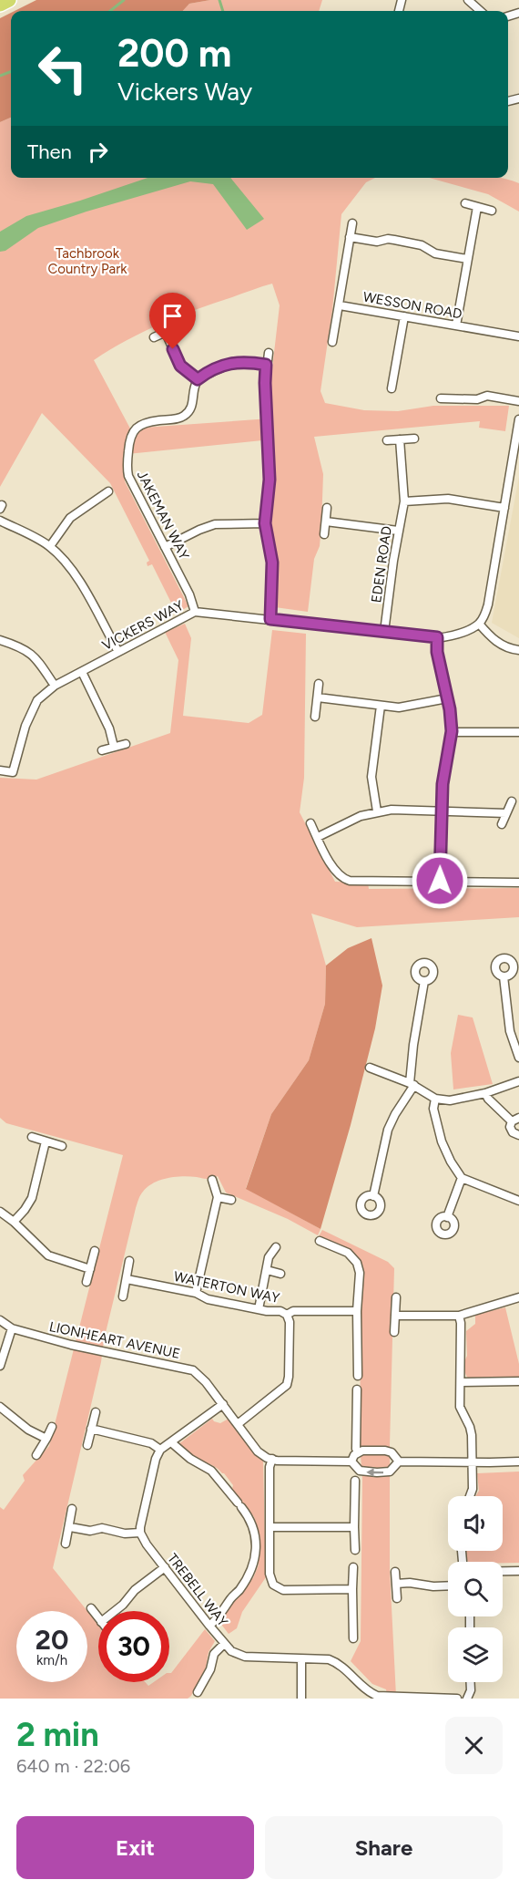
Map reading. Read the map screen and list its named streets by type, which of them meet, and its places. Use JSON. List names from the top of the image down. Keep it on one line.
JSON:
{"streets":{"street":["WESSON ROAD","JAKEMAN WAY","EDEN ROAD","VICKERS WAY","WATERTON WAY","LIONHEART AVENUE","TREBELL WAY"]},"crossings":[["JAKEMAN WAY","VICKERS WAY"],["EDEN ROAD","VICKERS WAY"],["WATERTON WAY","LIONHEART AVENUE"]],"parks":["Tachbrook Country Park"],"page":{"turn":["200 m","Vickers Way"],"then":"Then","speed":"20 km/h","limit":"30","heading":["2 min","640 m · 22:06"],"buttons":["Exit","Share"]}}
